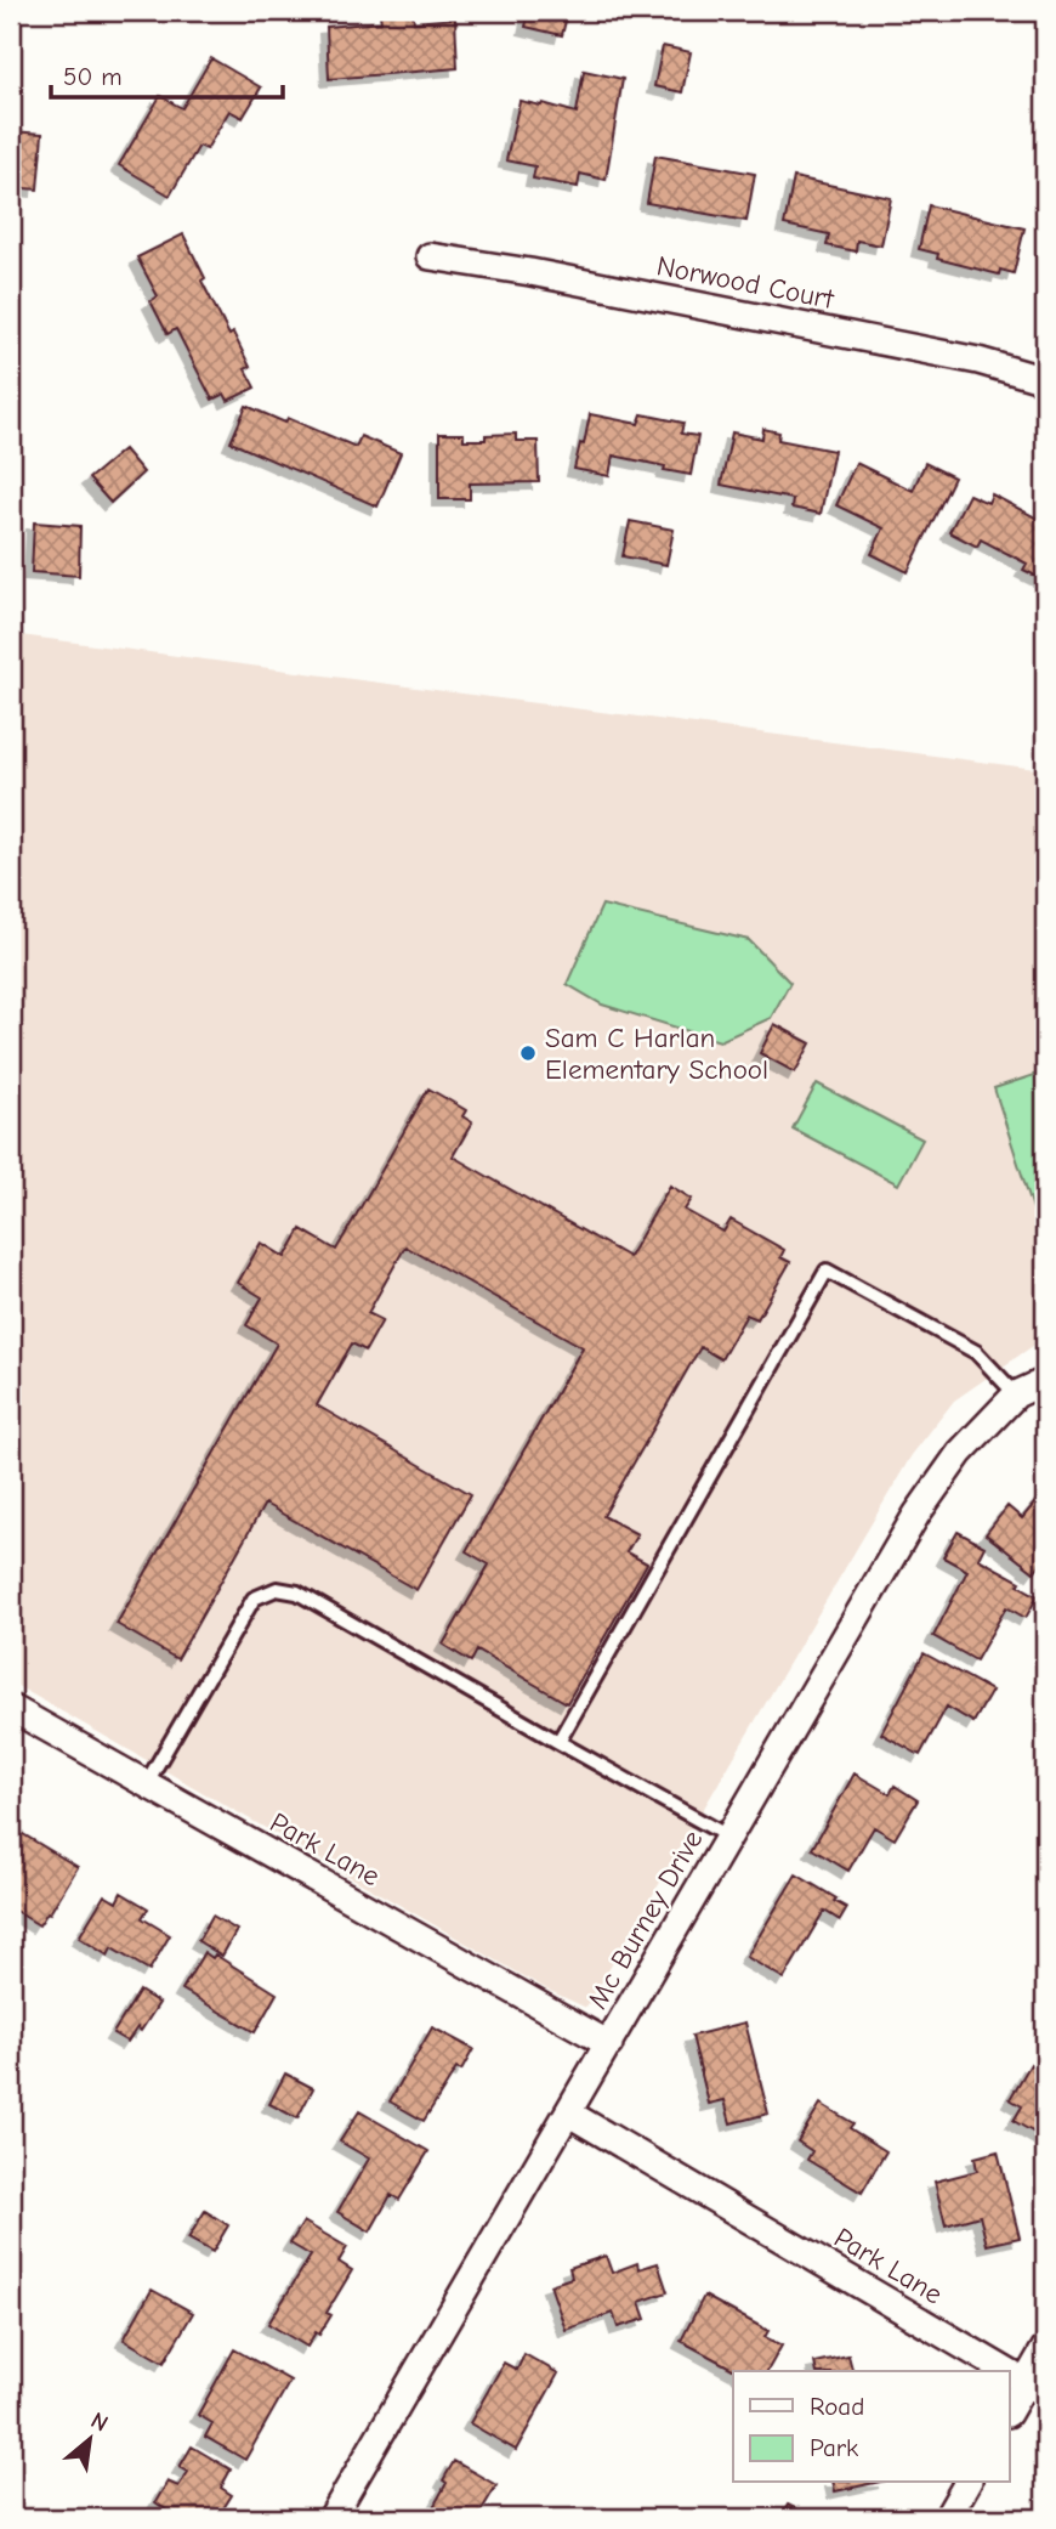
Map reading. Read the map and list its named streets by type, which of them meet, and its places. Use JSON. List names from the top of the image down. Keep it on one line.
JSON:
{"streets":{"street":["Norwood Court","Park Lane","Mc Burney Drive"]},"crossings":[["Park Lane","Mc Burney Drive"]],"places":["Sam C Harlan Elementary School"],"legend":["Road","Park"],"scale_bar":"50 m","north":"top right"}
